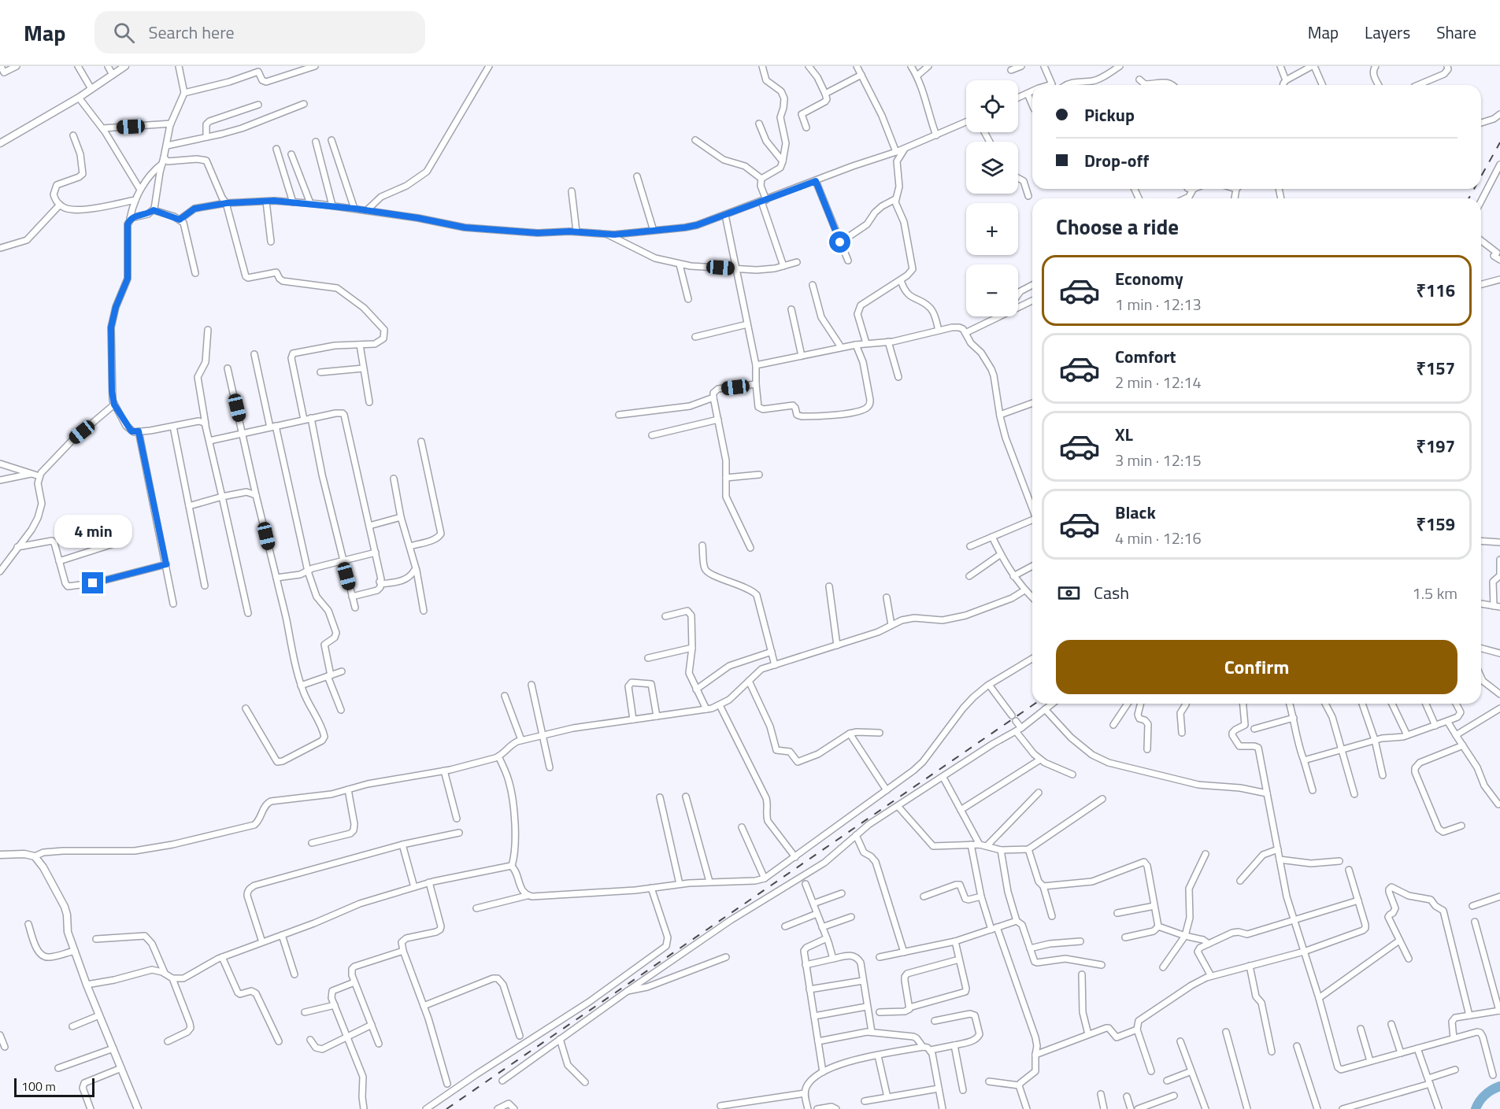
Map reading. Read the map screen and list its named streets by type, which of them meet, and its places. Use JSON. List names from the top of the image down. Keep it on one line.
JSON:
{"scale_bar":"100 m","page":{"header":"Map","search":"Search here","nav":["Map","Layers","Share"],"map_buttons":["+","−"],"banner":["Pickup","Drop-off"],"heading":"Choose a ride","list":[{"name":"Economy","note":"1 min · 12:13","value":"₹116"},{"name":"Comfort","note":"2 min · 12:14","value":"₹157"},{"name":"XL","note":"3 min · 12:15","value":"₹197"},{"name":"Black","note":"4 min · 12:16","value":"₹159"}],"bubble":"4 min","pay":["Cash","1.5 km"],"buttons":"Confirm","scale":"100 m"}}
